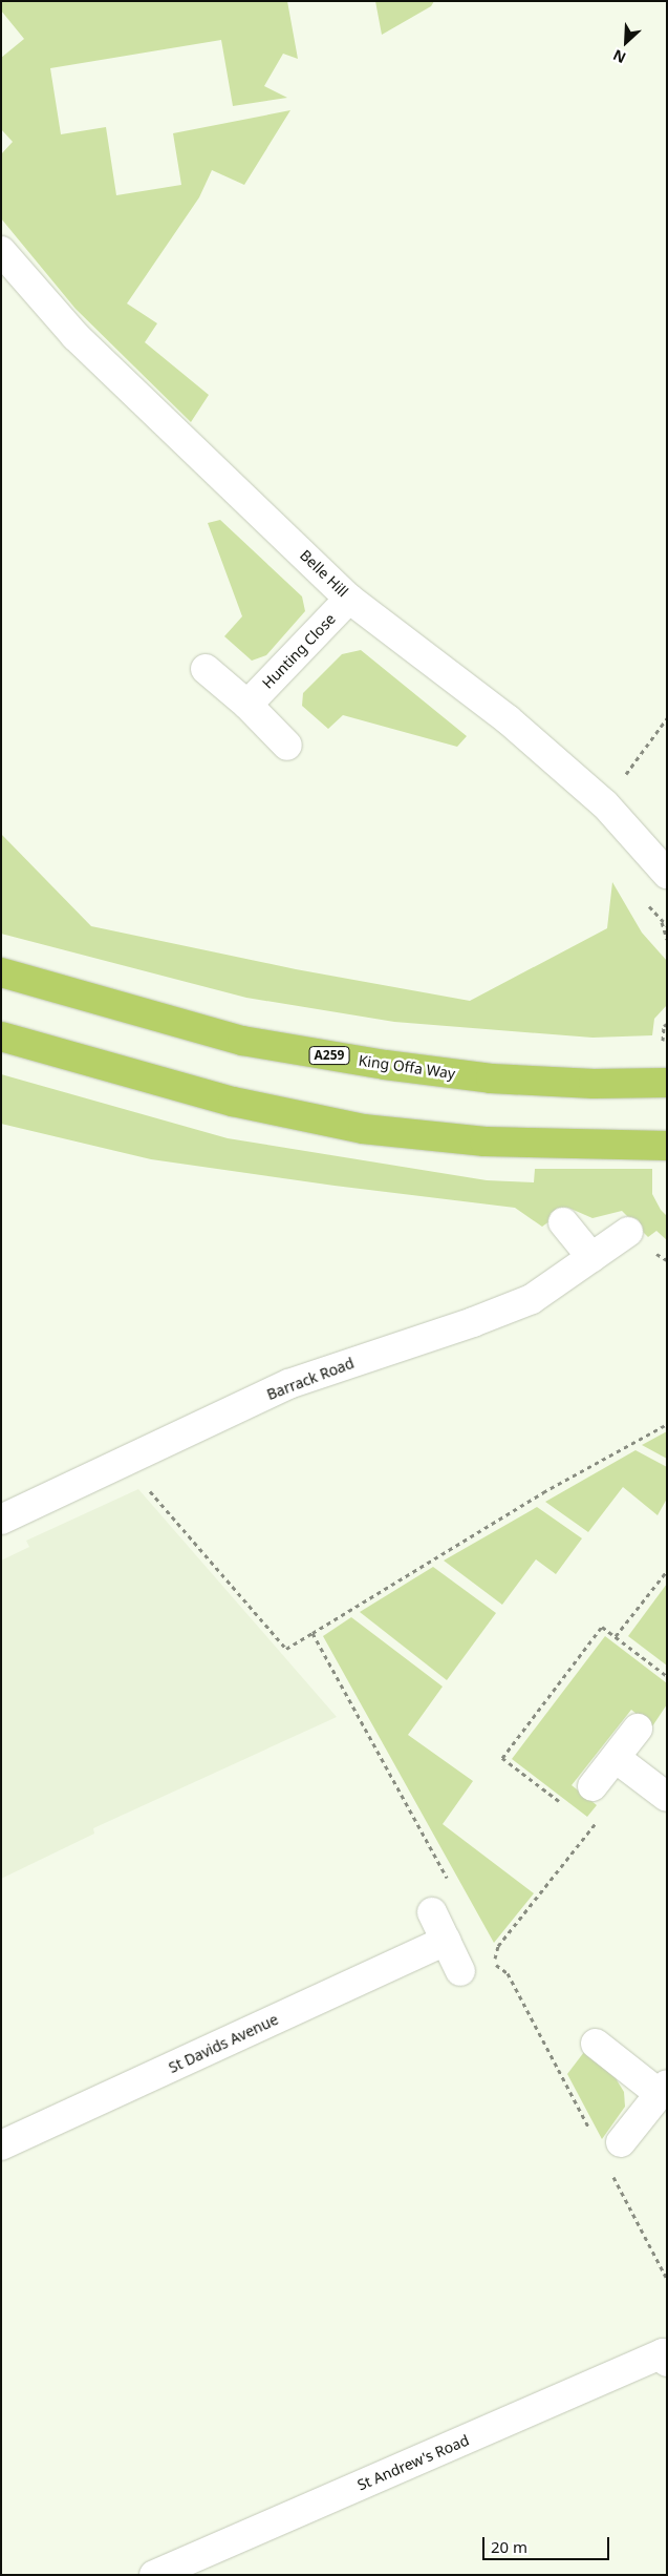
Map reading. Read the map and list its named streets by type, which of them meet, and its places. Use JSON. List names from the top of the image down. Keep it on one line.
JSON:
{"streets":{"highway":["A259","King Offa Way"],"street":["Belle Hill","Hunting Close","Barrack Road","St Davids Avenue","St Andrew's Road"]},"crossings":[["Belle Hill","Hunting Close"]],"scale_bar":"20 m","north":"bottom left"}
